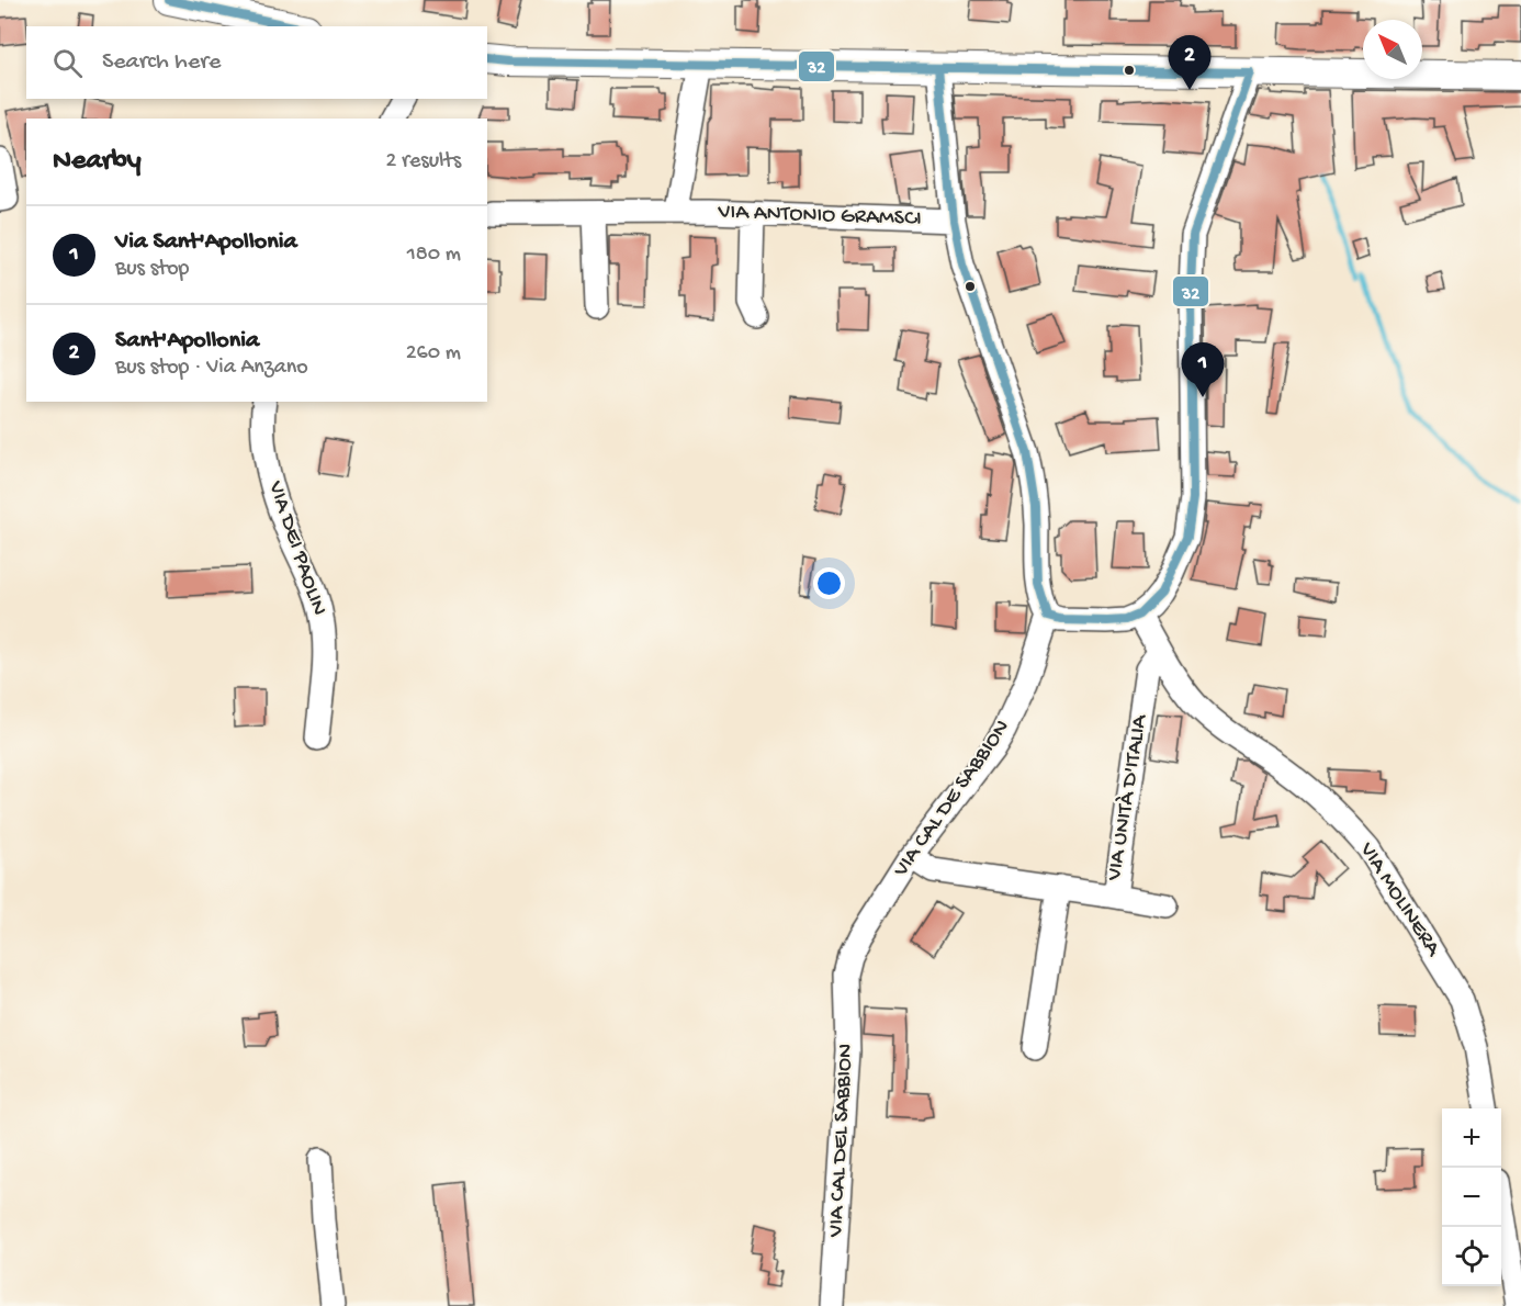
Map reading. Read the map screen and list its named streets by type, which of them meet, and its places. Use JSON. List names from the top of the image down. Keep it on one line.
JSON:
{"streets":{"street":["VIA ANTONIO GRAMSCI","VIA DEI PAOLIN","VIA UNITÀ D'ITALIA","VIA CAL DE SABBION","VIA MOLINERA","VIA CAL DEL SABBION"]},"crossings":[["VIA UNITÀ D'ITALIA","VIA CAL DE SABBION"],["VIA UNITÀ D'ITALIA","VIA MOLINERA"],["VIA CAL DE SABBION","VIA CAL DEL SABBION"]],"lines":["transit line 32"],"north":"top left","page":{"search":"Search here","pins":["2","1"],"heading":["Nearby","2 results"],"list":[{"mark":"1","name":"Via Sant'Apollonia","note":"Bus stop","value":"180 m"},{"mark":"2","name":"Sant'Apollonia","note":"Bus stop · Via Anzano","value":"260 m"}],"map_buttons":["+","−"]}}
